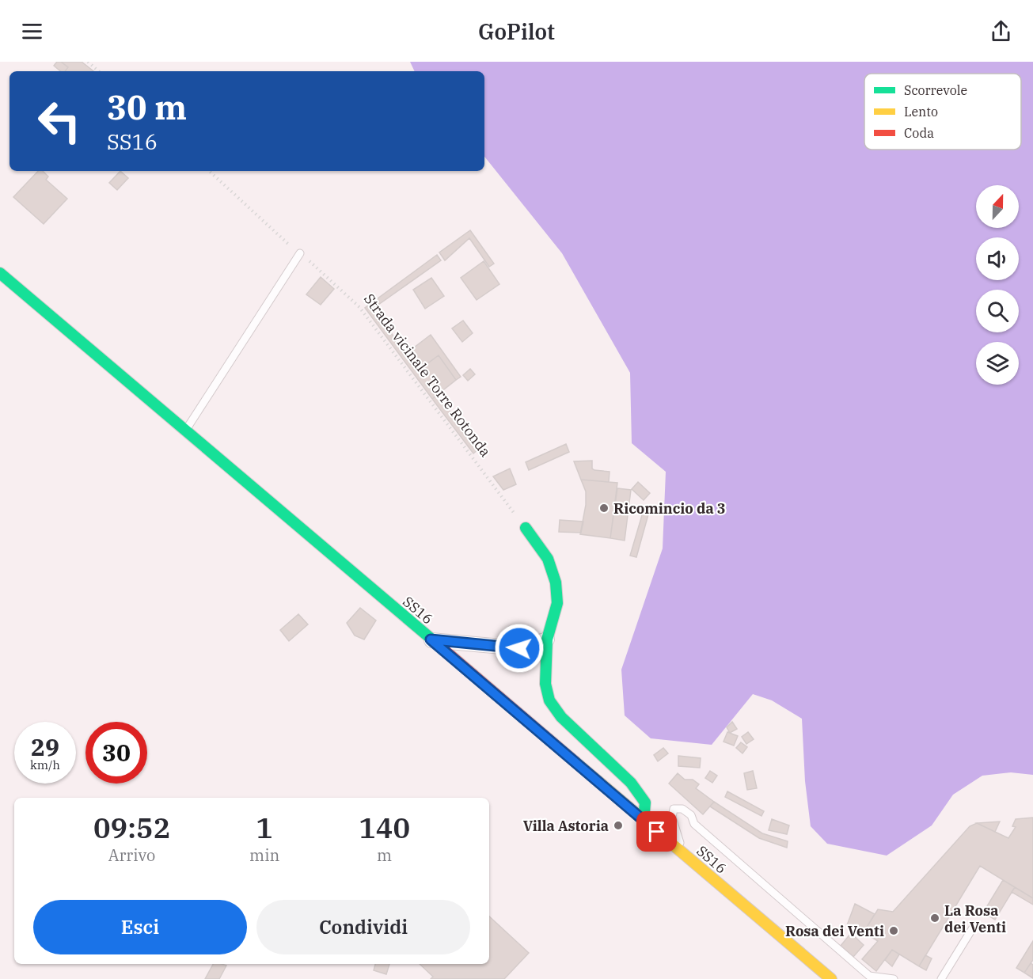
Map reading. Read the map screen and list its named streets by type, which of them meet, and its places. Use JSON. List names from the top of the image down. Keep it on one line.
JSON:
{"streets":{"main road":["SS16"],"path":["Strada vicinale Torre Rotonda"]},"places":["Ricomincio da 3","Villa Astoria","La Rosa dei Venti","Rosa dei Venti"],"legend":["Scorrevole","Lento","Coda"],"north":"top","page":{"header":"GoPilot","turn":["30 m","SS16"],"speed":"29 km/h","limit":"30","eta":["09:52","Arrivo","1","min","140","m"],"buttons":["Esci","Condividi"]}}
